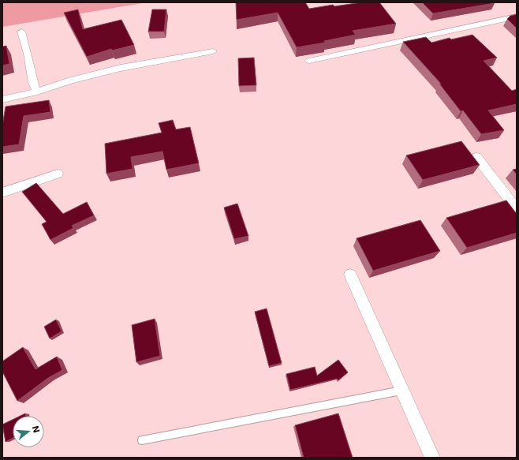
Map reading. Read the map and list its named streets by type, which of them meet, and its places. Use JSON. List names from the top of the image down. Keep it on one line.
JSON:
{"north":"right"}
